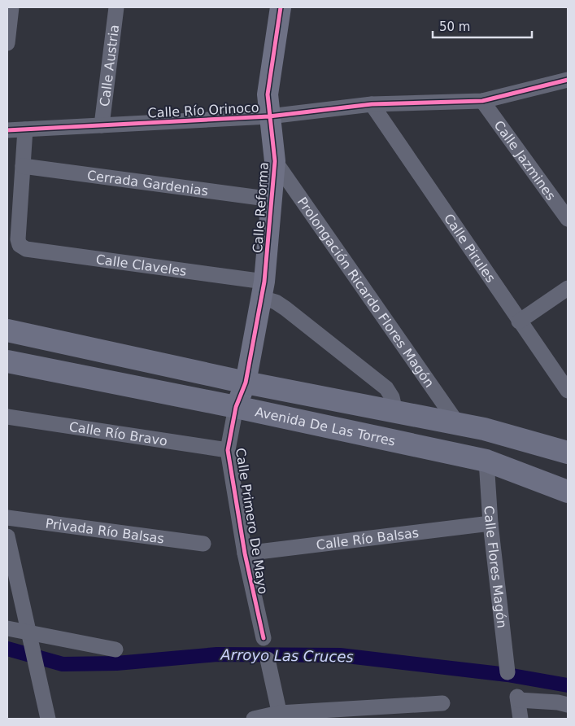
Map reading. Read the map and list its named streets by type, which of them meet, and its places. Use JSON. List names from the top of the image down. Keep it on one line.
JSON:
{"streets":{"main road":["Avenida De Las Torres"],"street":["Calle Austria","Calle Río Orinoco","Calle Jazmines","Cerrada Gardenias","Calle Reforma","Calle Pirules","Calle Claveles","Prolongación Ricardo Flores Magón","Calle Río Bravo","Calle Primero De Mayo","Privada Río Balsas","Calle Río Balsas","Calle Flores Magón"]},"crossings":[["Calle Austria","Calle Río Orinoco"],["Calle Río Orinoco","Calle Jazmines"],["Calle Río Orinoco","Calle Reforma"],["Calle Río Orinoco","Calle Pirules"],["Cerrada Gardenias","Calle Reforma"],["Cerrada Gardenias","Calle Claveles"],["Calle Reforma","Calle Claveles"],["Calle Reforma","Prolongación Ricardo Flores Magón"],["Calle Reforma","Avenida De Las Torres"],["Calle Reforma","Calle Primero De Mayo"],["Prolongación Ricardo Flores Magón","Avenida De Las Torres"],["Avenida De Las Torres","Calle Primero De Mayo"],["Avenida De Las Torres","Calle Flores Magón"],["Calle Río Bravo","Calle Primero De Mayo"],["Calle Primero De Mayo","Calle Río Balsas"],["Calle Río Balsas","Calle Flores Magón"]],"water":["Arroyo Las Cruces"],"scale_bar":"50 m"}
